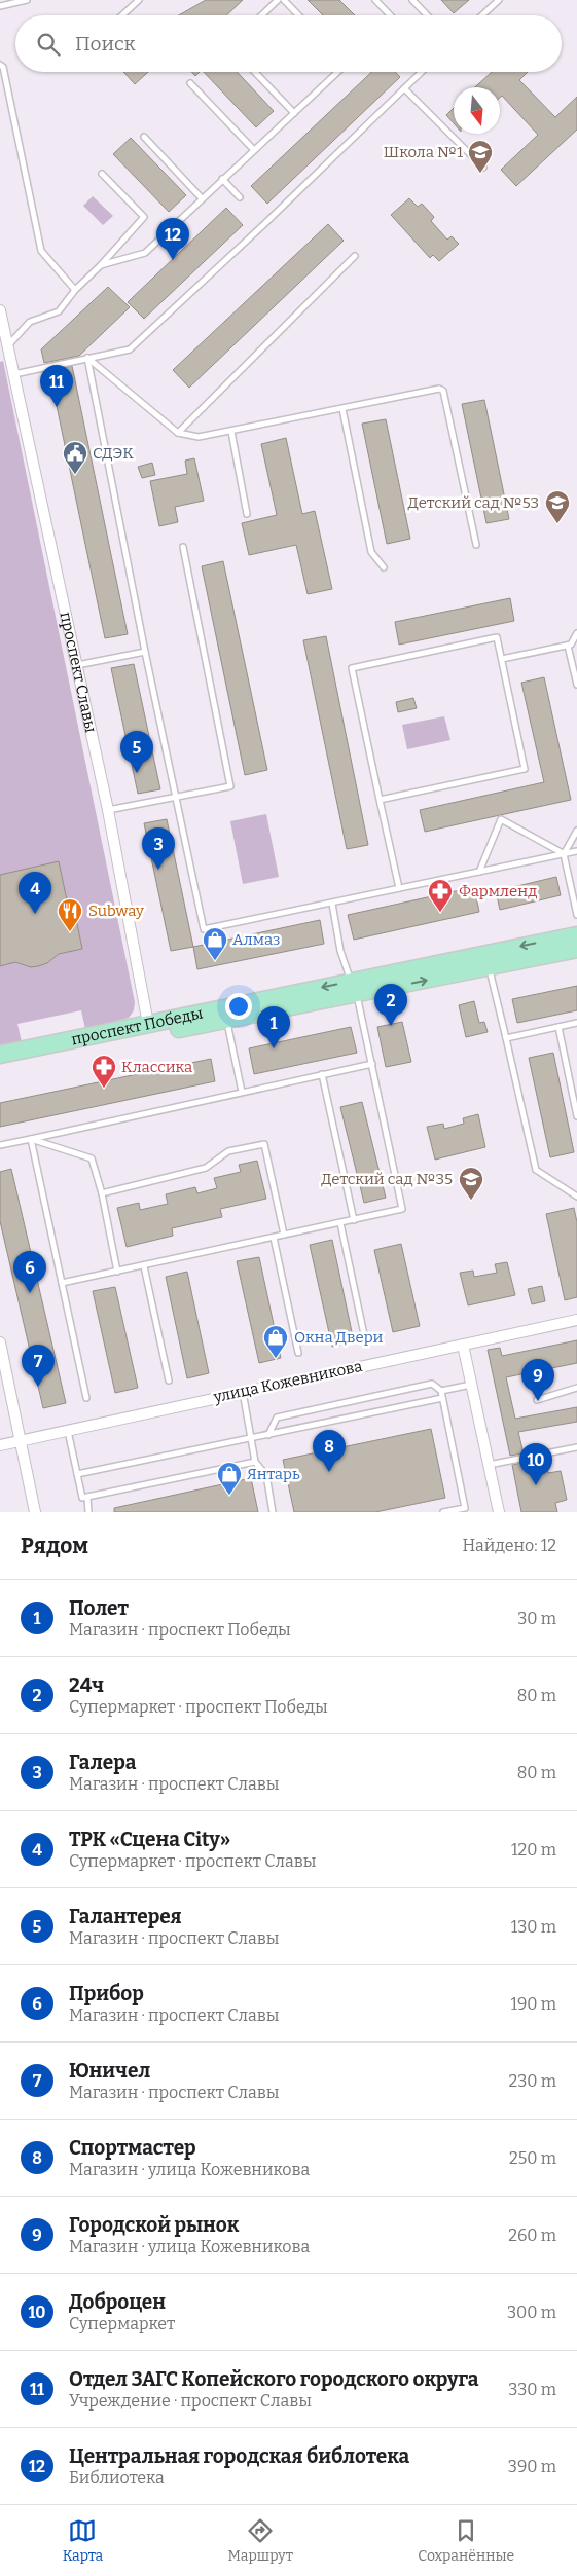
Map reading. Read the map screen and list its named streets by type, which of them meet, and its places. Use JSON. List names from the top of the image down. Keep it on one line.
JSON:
{"streets":{"main road":["проспект Победы"],"street":["проспект Славы","улица Кожевникова"]},"crossings":[["проспект Славы","проспект Победы"]],"places":{"school or university":["Школа №1","Детский сад №53","Детский сад №35"],"public building":["СДЭК"],"pharmacy":["Фармленд","Классика"],"restaurant":["Subway"],"shop":["Алмаз","Окна Двери","Янтарь"]},"north":"bottom","page":{"search":"Поиск","pins":["12","11","5","3","4","2","1","6","7","9","8","10"],"heading":["Рядом","Найдено: 12"],"list":[{"mark":"1","name":"Полет","note":"Магазин · проспект Победы","value":"30 m"},{"mark":"2","name":"24ч","note":"Супермаркет · проспект Победы","value":"80 m"},{"mark":"3","name":"Галера","note":"Магазин · проспект Славы","value":"80 m"},{"mark":"4","name":"ТРК «Сцена City»","note":"Супермаркет · проспект Славы","value":"120 m"},{"mark":"5","name":"Галантерея","note":"Магазин · проспект Славы","value":"130 m"},{"mark":"6","name":"Прибор","note":"Магазин · проспект Славы","value":"190 m"},{"mark":"7","name":"Юничел","note":"Магазин · проспект Славы","value":"230 m"},{"mark":"8","name":"Спортмастер","note":"Магазин · улица Кожевникова","value":"250 m"},{"mark":"9","name":"Городской рынок","note":"Магазин · улица Кожевникова","value":"260 m"},{"mark":"10","name":"Доброцен","note":"Супермаркет","value":"300 m"},{"mark":"11","name":"Отдел ЗАГС Копейского городского округа","note":"Учреждение · проспект Славы","value":"330 m"},{"mark":"12","name":"Центральная городская библотека","note":"Библиотека","value":"390 m"}],"nav":["Карта","Маршрут","Сохранённые"]}}
